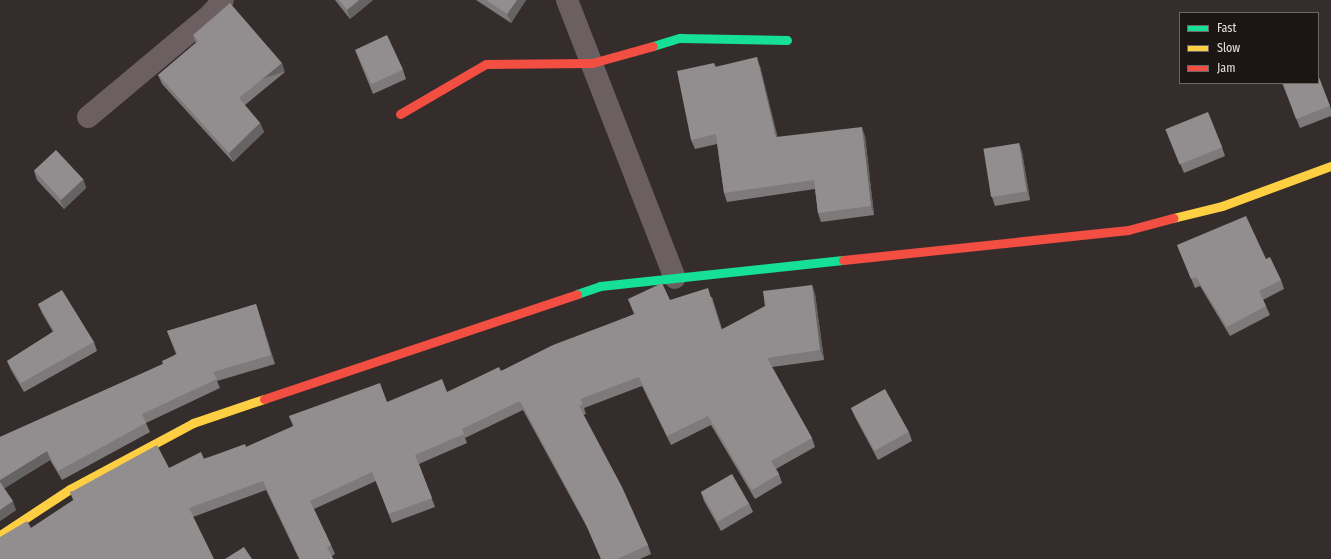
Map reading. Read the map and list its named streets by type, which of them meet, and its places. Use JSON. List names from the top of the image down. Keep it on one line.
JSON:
{"legend":["Fast","Slow","Jam"]}
